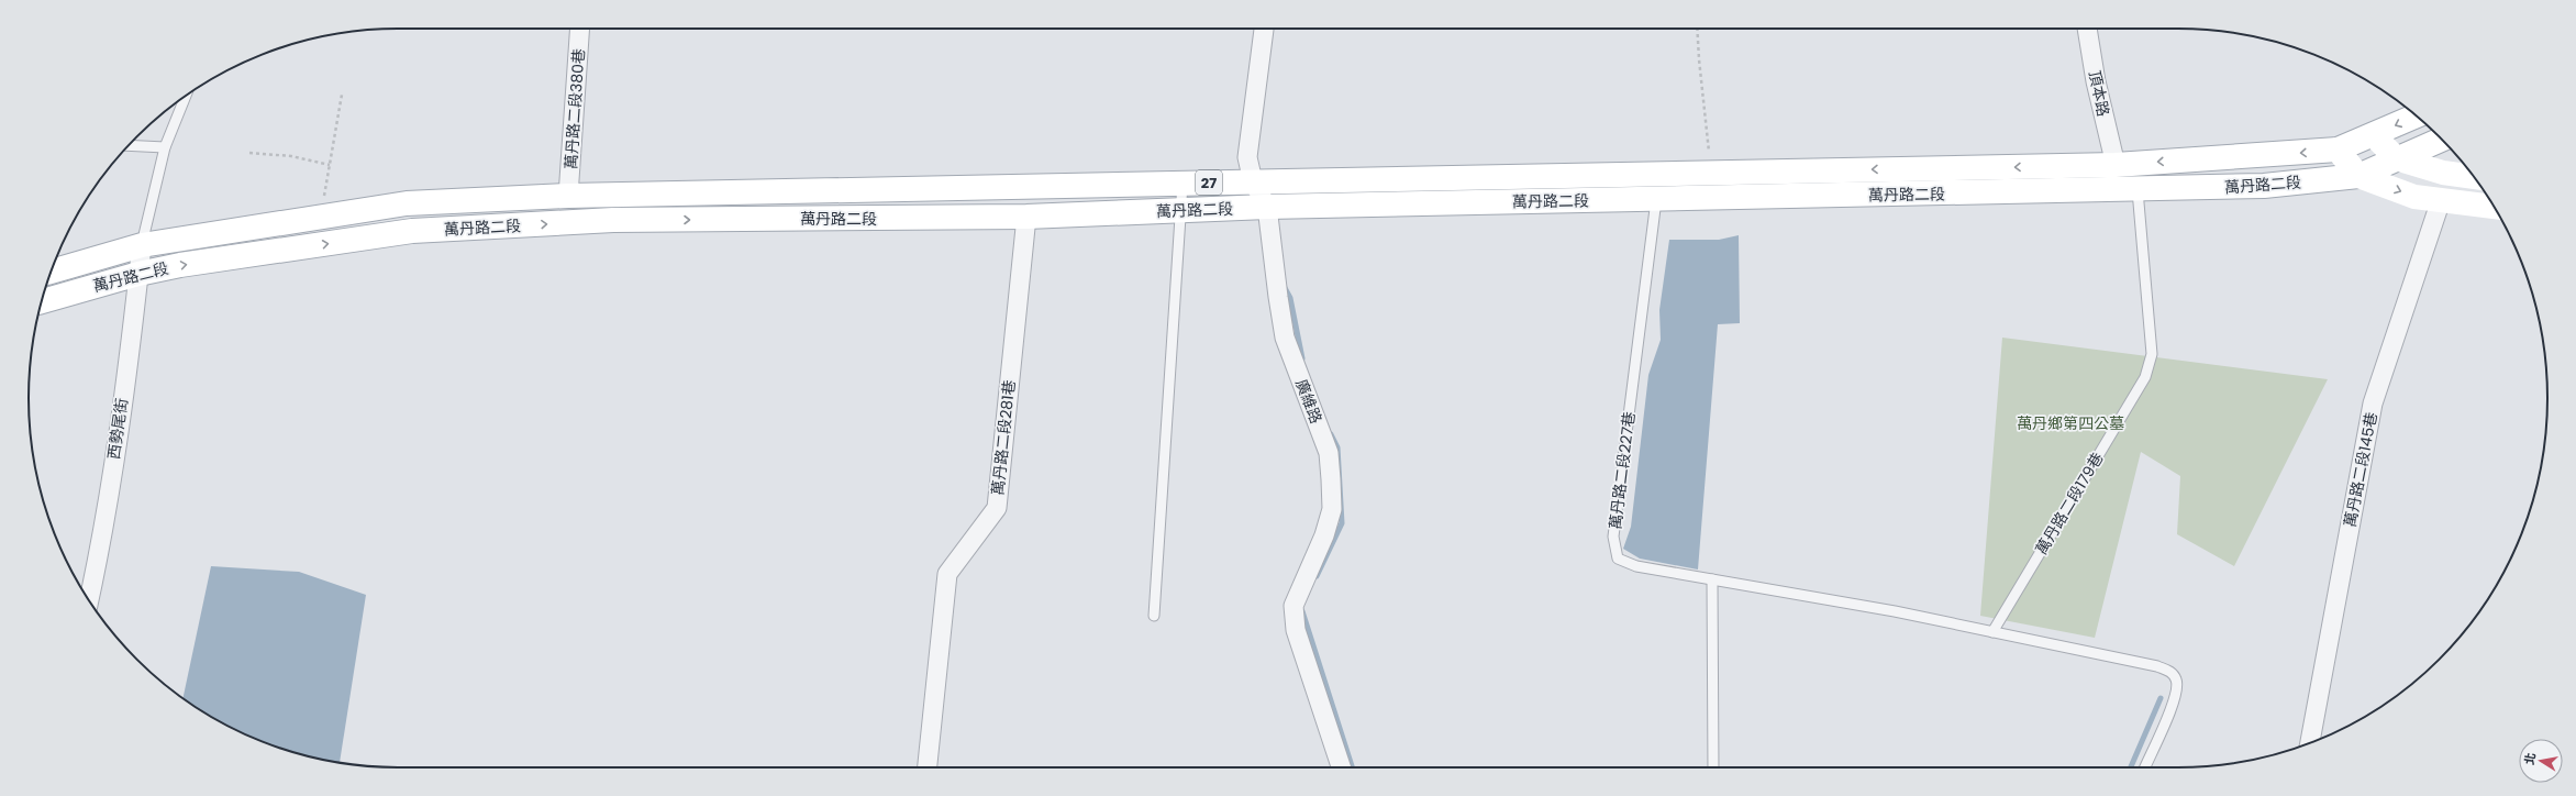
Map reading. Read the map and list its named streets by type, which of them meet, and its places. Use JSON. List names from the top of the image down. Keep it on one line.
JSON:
{"streets":{"main road":["27","萬丹路二段"],"street":["頂本路","萬丹路二段380巷","廣維路","西勢尾街","萬丹路二段281巷","萬丹路二段145巷"],"lane":["萬丹路二段227巷","萬丹路二段179巷"]},"crossings":[["頂本路","萬丹路二段"],["萬丹路二段380巷","萬丹路二段"],["27","萬丹路二段"],["萬丹路二段","廣維路"],["萬丹路二段","西勢尾街"],["萬丹路二段","萬丹路二段281巷"],["萬丹路二段","萬丹路二段145巷"],["萬丹路二段","萬丹路二段227巷"],["萬丹路二段","萬丹路二段179巷"]],"parks":["萬丹鄉第四公墓"],"north":"left"}
